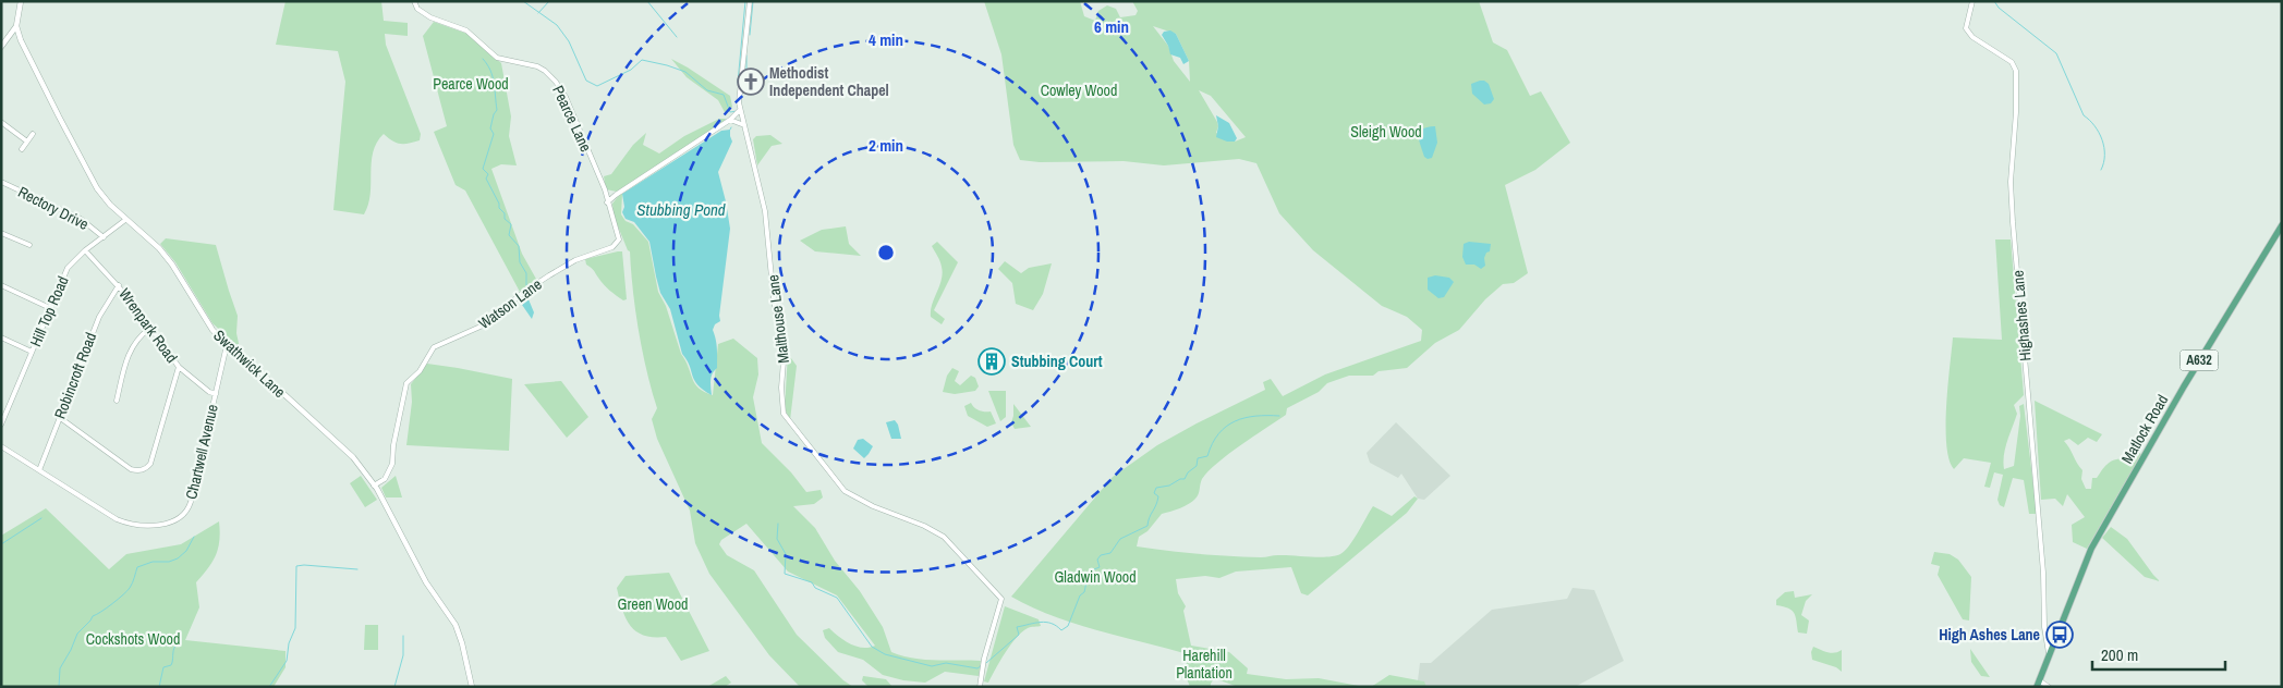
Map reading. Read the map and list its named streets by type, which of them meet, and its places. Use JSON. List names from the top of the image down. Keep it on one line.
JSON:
{"streets":{"main road":["A632","Matlock Road"],"street":["Pearce Lane","Rectory Drive","Watson Lane","Hill Top Road","Highashes Lane","Malthouse Lane","Wrenpark Road","Swathwick Lane","Robincroft Road","Chartwell Avenue"]},"crossings":[["Pearce Lane","Watson Lane"],["Rectory Drive","Hill Top Road"],["Watson Lane","Swathwick Lane"],["Hill Top Road","Wrenpark Road"],["Hill Top Road","Swathwick Lane"],["Highashes Lane","A632"],["Highashes Lane","Matlock Road"],["Wrenpark Road","Robincroft Road"],["Wrenpark Road","Chartwell Avenue"],["A632","Matlock Road"],["Swathwick Lane","Chartwell Avenue"],["Robincroft Road","Chartwell Avenue"]],"water":["Stubbing Pond"],"parks":["Pearce Wood","Cowley Wood","Sleigh Wood","Gladwin Wood","Green Wood","Cockshots Wood","Harehill Plantation"],"places":{"church":["Methodist Independent Chapel"],"building":["Stubbing Court"],"bus stop":["High Ashes Lane"]},"scale_bar":"200 m","rings":["6 min","4 min","2 min"]}
